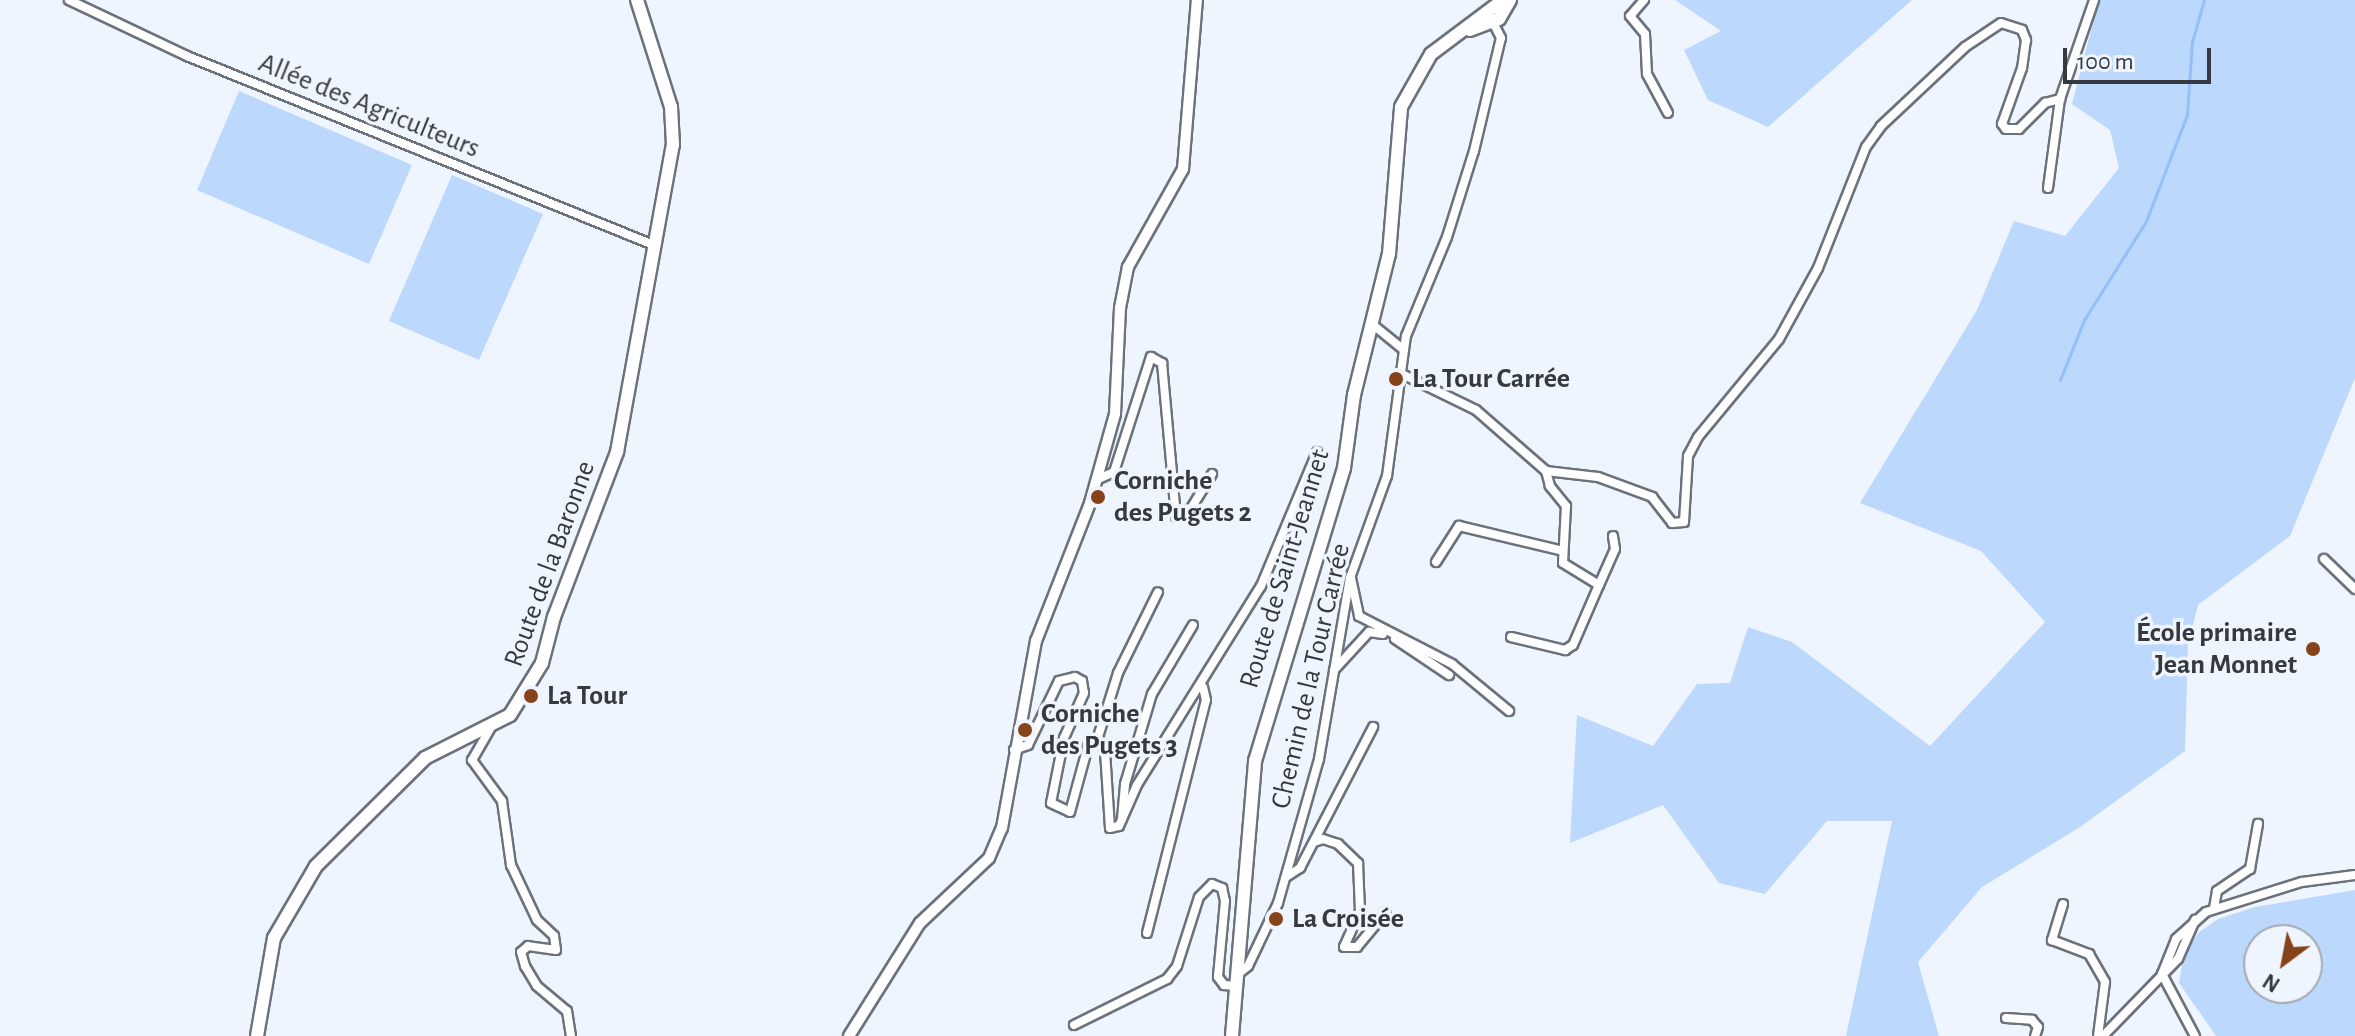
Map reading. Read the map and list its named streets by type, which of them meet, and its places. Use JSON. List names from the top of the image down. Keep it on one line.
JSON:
{"streets":{"main road":["Route de la Baronne","Route de Saint-Jeannet"],"street":["Allée des Agriculteurs","Chemin de la Tour Carrée"]},"crossings":[["Allée des Agriculteurs","Route de la Baronne"],["Route de Saint-Jeannet","Chemin de la Tour Carrée"]],"places":["La Tour Carrée","Corniche des Pugets 2","École primaire Jean Monnet","La Tour","Corniche des Pugets 3","La Croisée"],"scale_bar":"100 m","north":"bottom left"}
